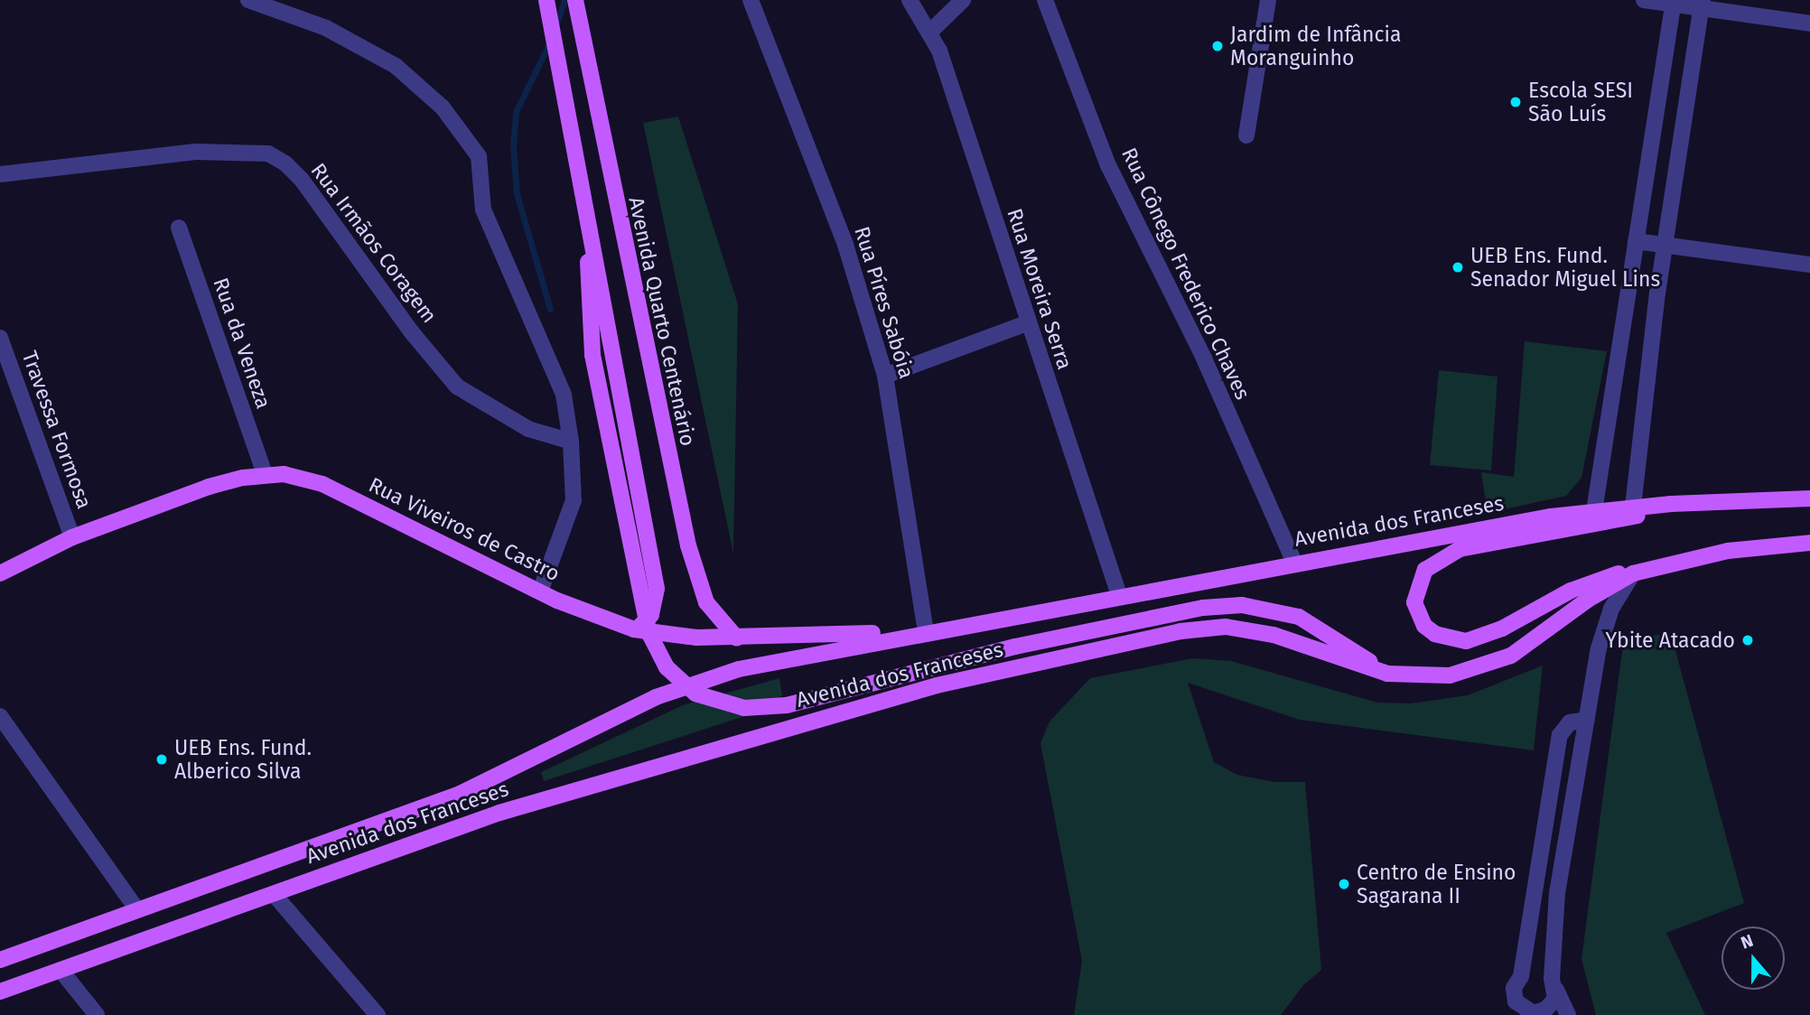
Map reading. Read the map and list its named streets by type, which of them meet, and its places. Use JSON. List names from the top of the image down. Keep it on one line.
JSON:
{"streets":{"main road":["Avenida Quarto Centenário","Avenida dos Franceses","Rua Viveiros de Castro"],"street":["Rua Irmãos Coragem","Rua Cônego Frederico Chaves","Rua Moreira Serra","Rua Píres Sabóia","Rua da Veneza","Travessa Formosa"]},"crossings":[["Rua Cônego Frederico Chaves","Avenida dos Franceses"],["Rua Moreira Serra","Avenida dos Franceses"],["Rua Píres Sabóia","Avenida dos Franceses"],["Rua Píres Sabóia","Rua Viveiros de Castro"],["Avenida Quarto Centenário","Rua Viveiros de Castro"],["Rua da Veneza","Rua Viveiros de Castro"],["Travessa Formosa","Rua Viveiros de Castro"],["Avenida dos Franceses","Rua Viveiros de Castro"]],"places":["Jardim de Infância Moranguinho","Escola SESI São Luís","UEB Ens. Fund. Senador Miguel Lins","Ybite Atacado","UEB Ens. Fund. Alberico Silva","Centro de Ensino Sagarana II"],"north":"top"}
